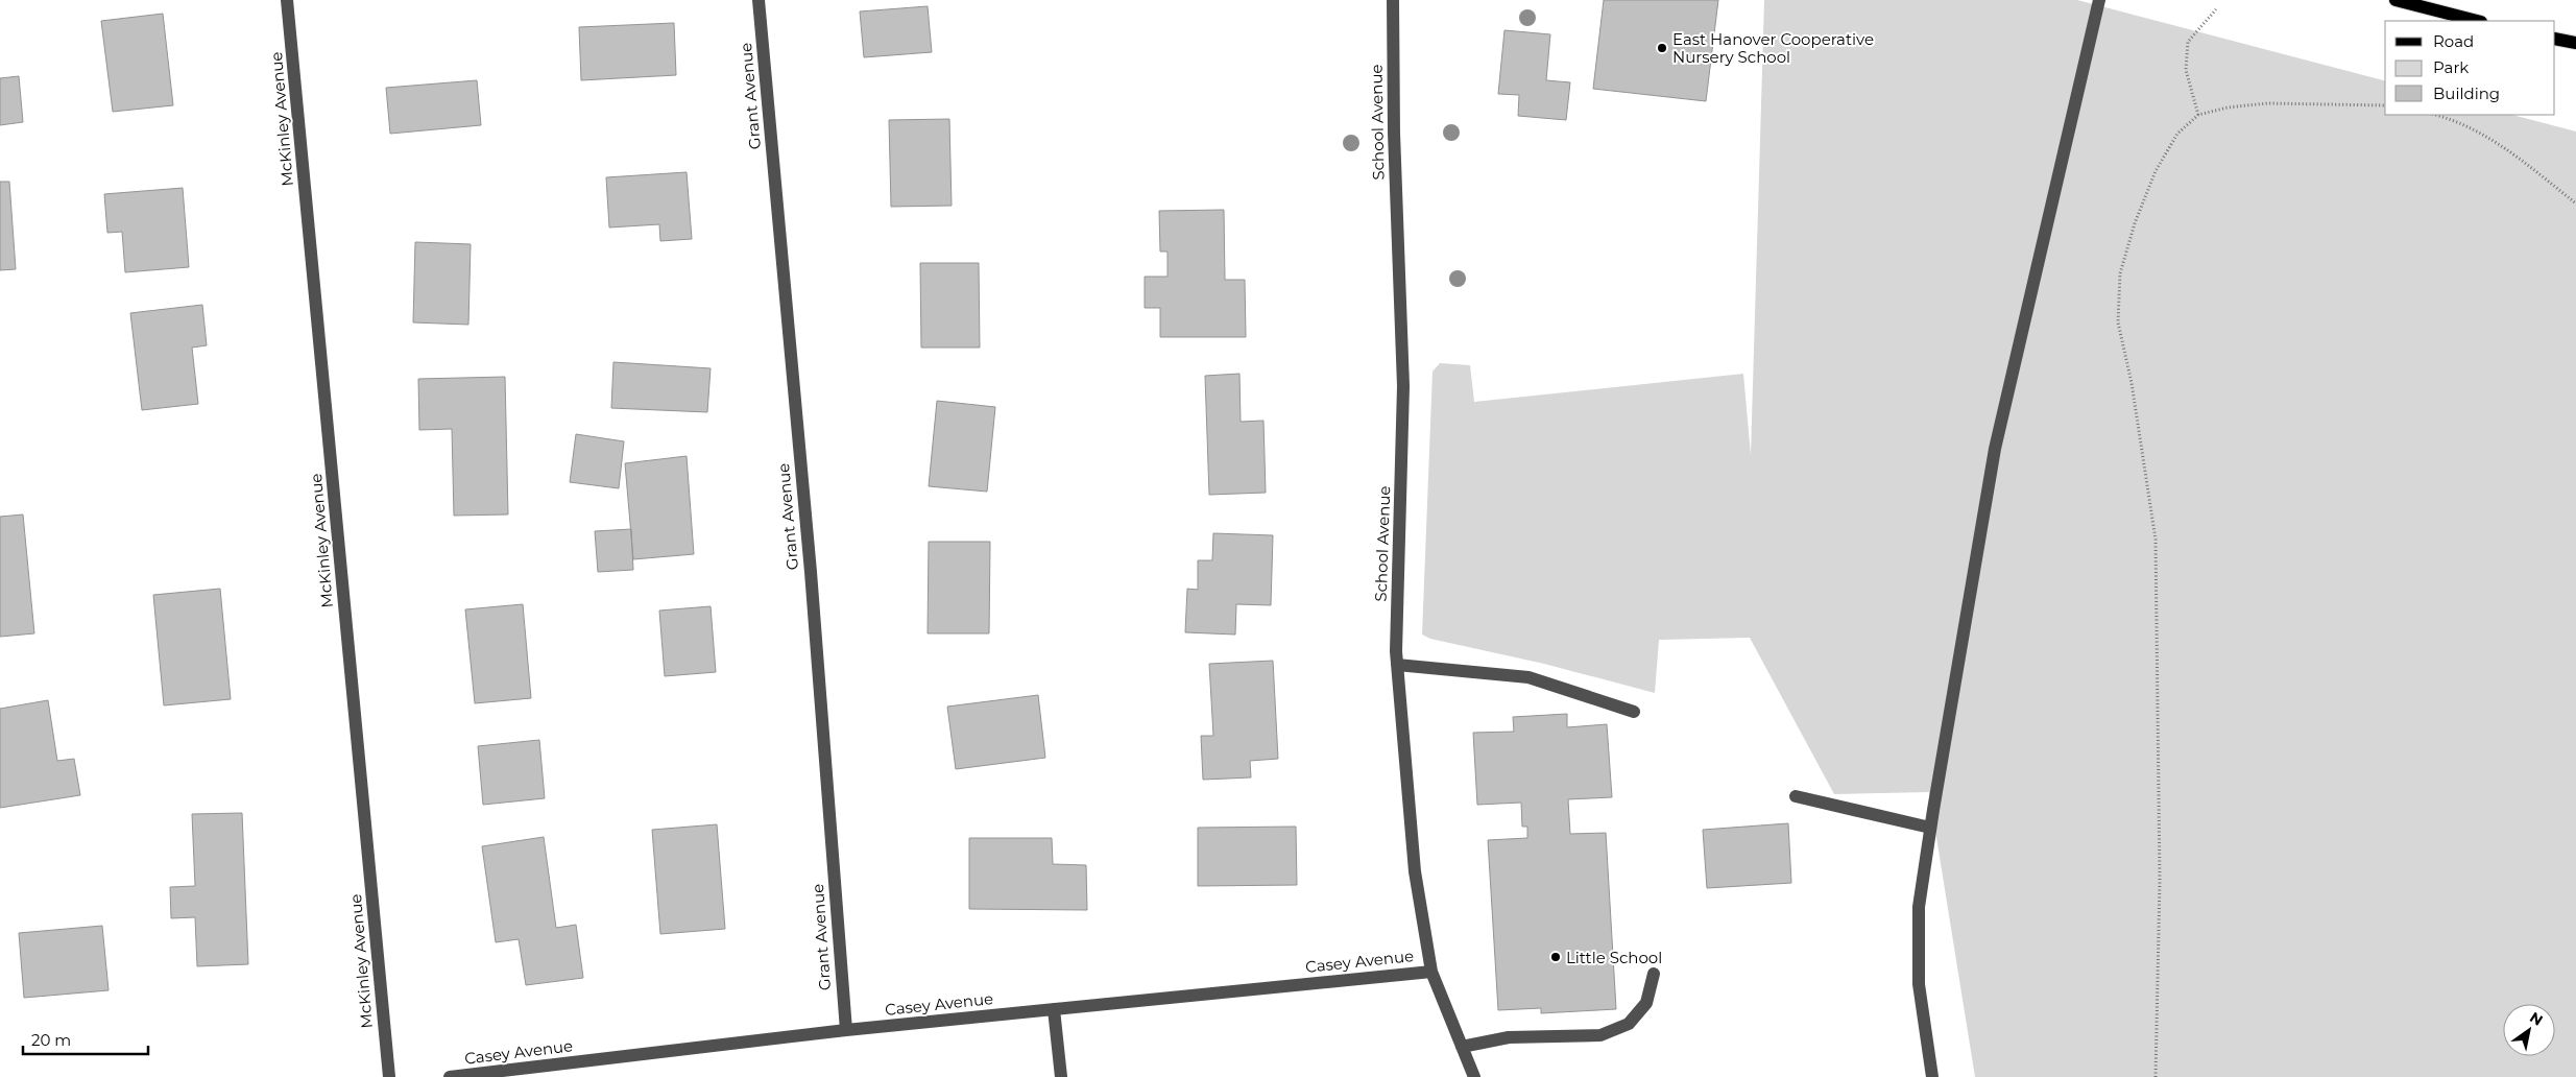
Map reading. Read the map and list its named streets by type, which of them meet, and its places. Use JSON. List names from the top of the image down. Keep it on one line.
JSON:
{"streets":{"street":["Grant Avenue","McKinley Avenue","School Avenue","Casey Avenue"]},"crossings":[["Grant Avenue","Casey Avenue"],["School Avenue","Casey Avenue"]],"places":["East Hanover Cooperative Nursery School","Little School"],"legend":["Road","Park","Building"],"scale_bar":"20 m","north":"top right"}
